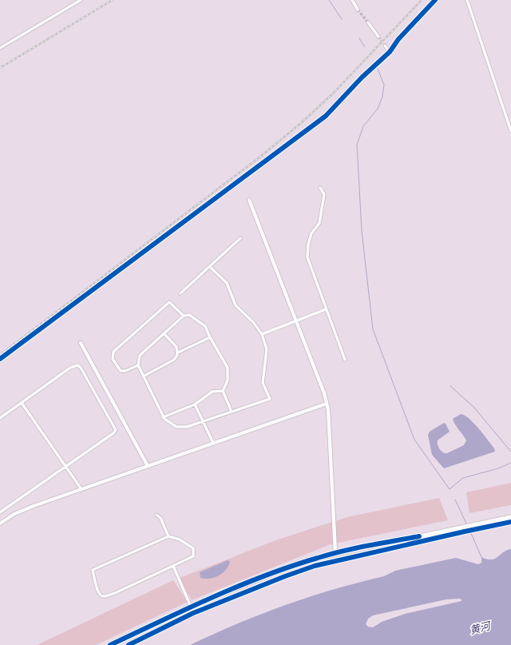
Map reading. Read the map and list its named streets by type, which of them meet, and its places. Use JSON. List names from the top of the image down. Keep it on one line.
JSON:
{"water":["黄河"]}
